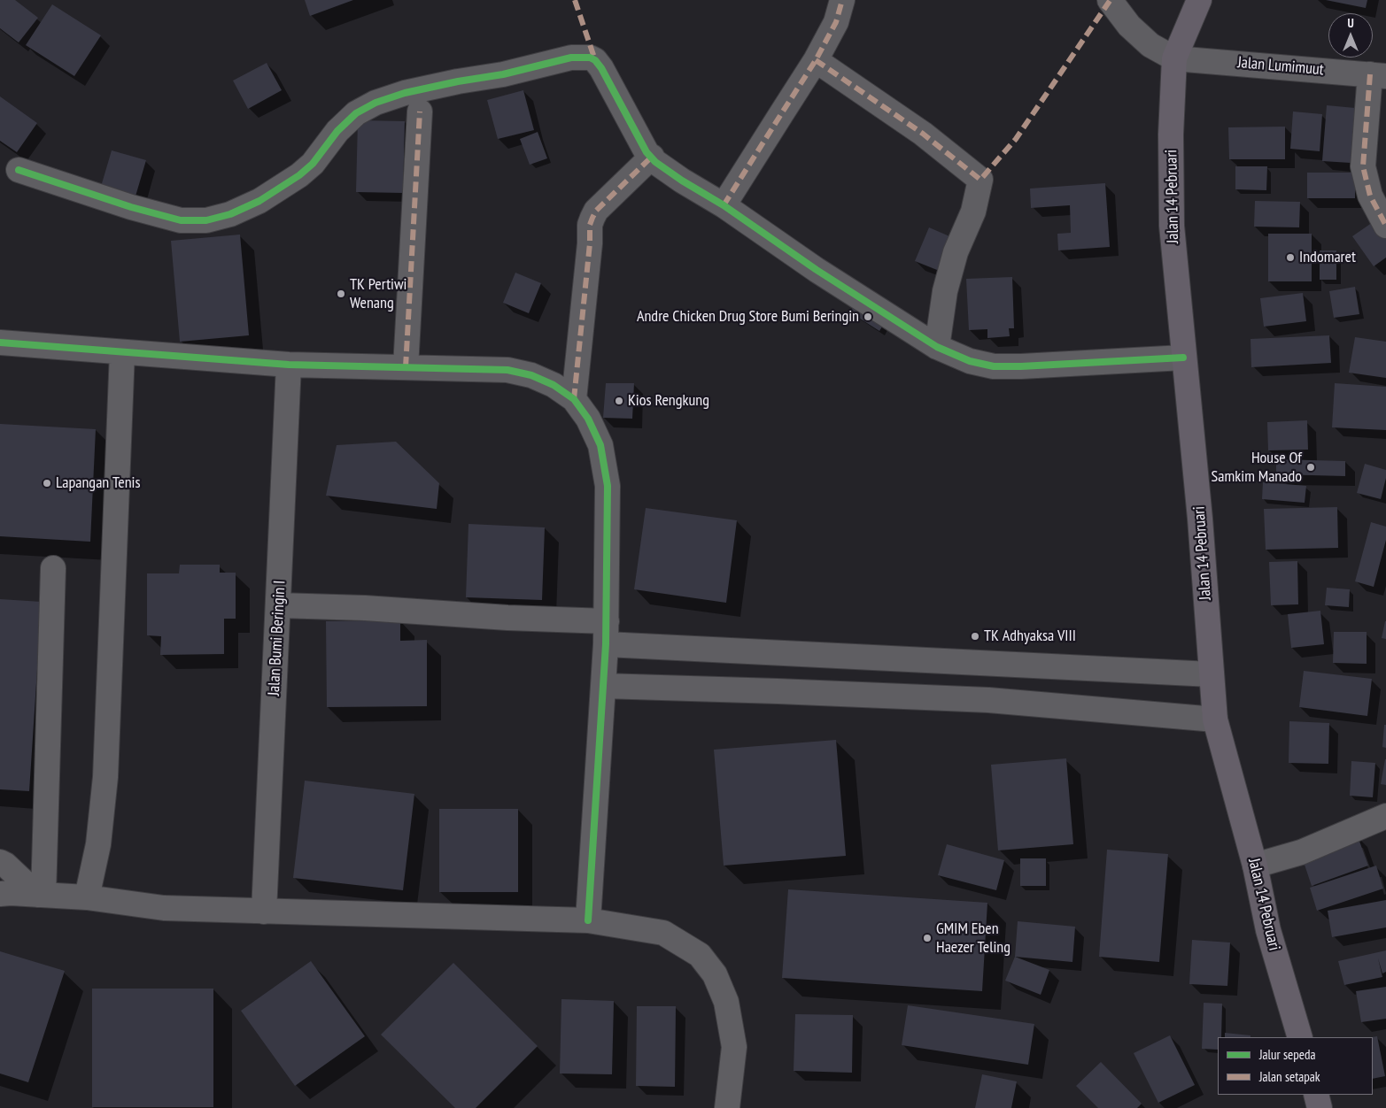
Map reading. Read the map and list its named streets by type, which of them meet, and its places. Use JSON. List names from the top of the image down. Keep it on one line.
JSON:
{"streets":{"main road":["Jalan 14 Pebruari"],"street":["Jalan Lumimuut","Jalan Bumi Beringin I"]},"crossings":[["Jalan Lumimuut","Jalan 14 Pebruari"]],"places":["Indomaret","TK Pertiwi Wenang","Andre Chicken Drug Store Bumi Beringin","Kios Rengkung","House Of Samkim Manado","Lapangan Tenis","TK Adhyaksa VIII","GMIM Eben Haezer Teling"],"legend":["Jalur sepeda","Jalan setapak"],"north":"top"}
